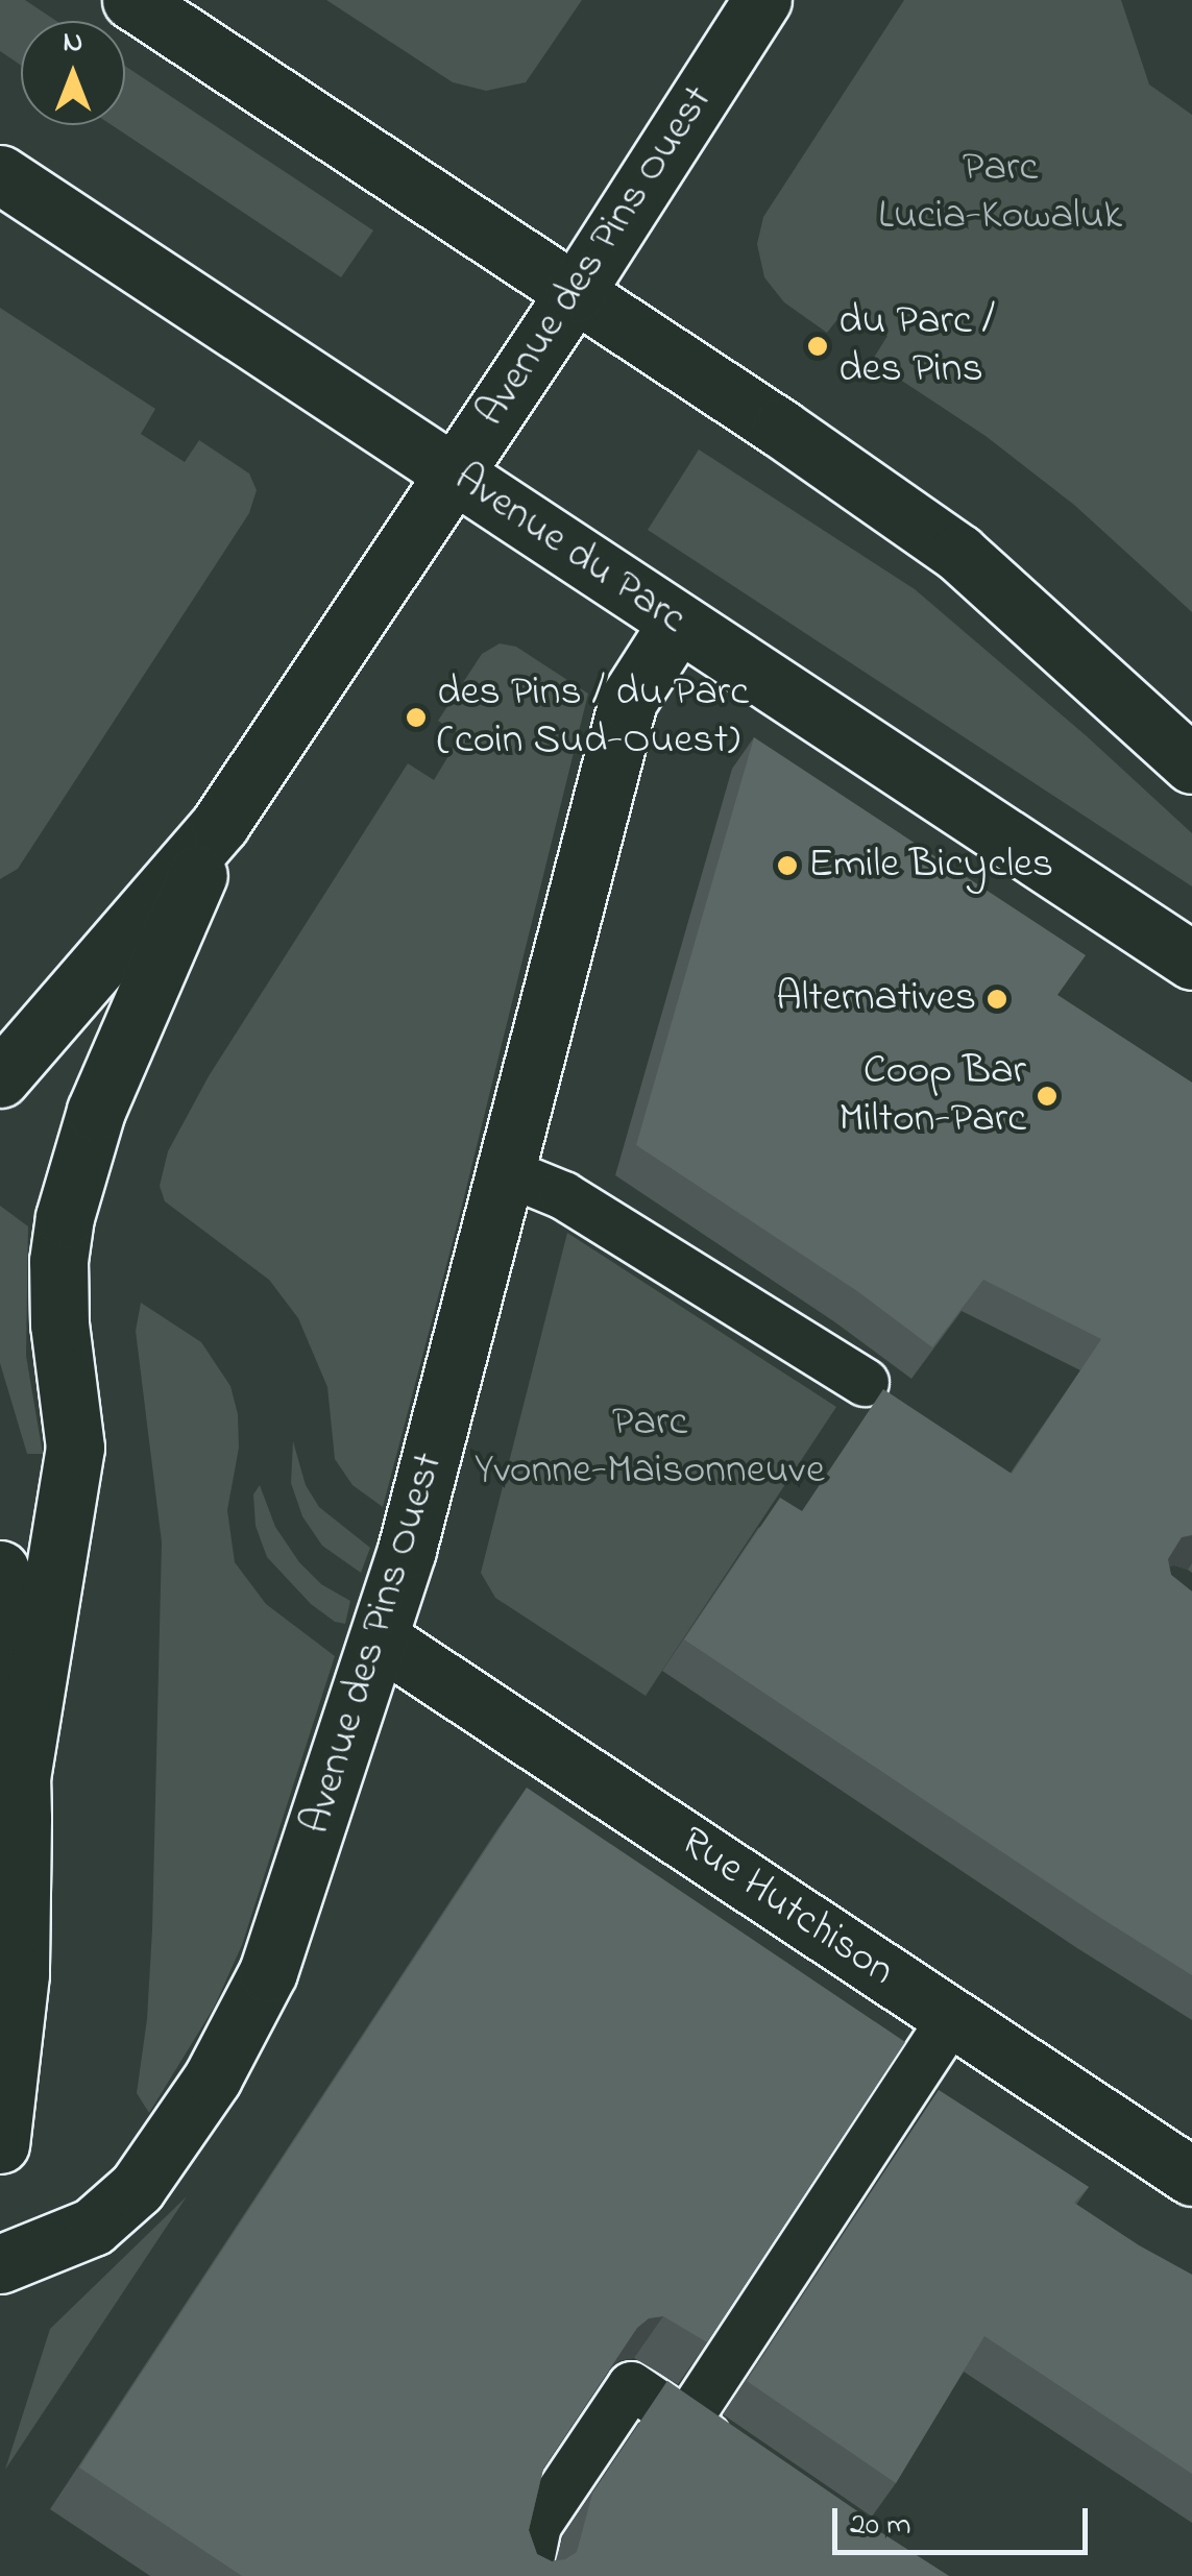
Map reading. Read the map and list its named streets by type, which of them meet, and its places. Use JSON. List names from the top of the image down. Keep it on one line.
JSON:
{"streets":{"main road":["Avenue des Pins Ouest","Avenue du Parc","Rue Hutchison"]},"crossings":[["Avenue des Pins Ouest","Avenue du Parc"],["Avenue des Pins Ouest","Rue Hutchison"]],"parks":["Parc Lucia-Kowaluk","Parc Yvonne-Maisonneuve"],"places":["du Parc / des Pins","des Pins / du Parc (coin Sud-Ouest)","Emile Bicycles","Alternatives","Coop Bar Milton-Parc"],"scale_bar":"20 m","north":"top"}
